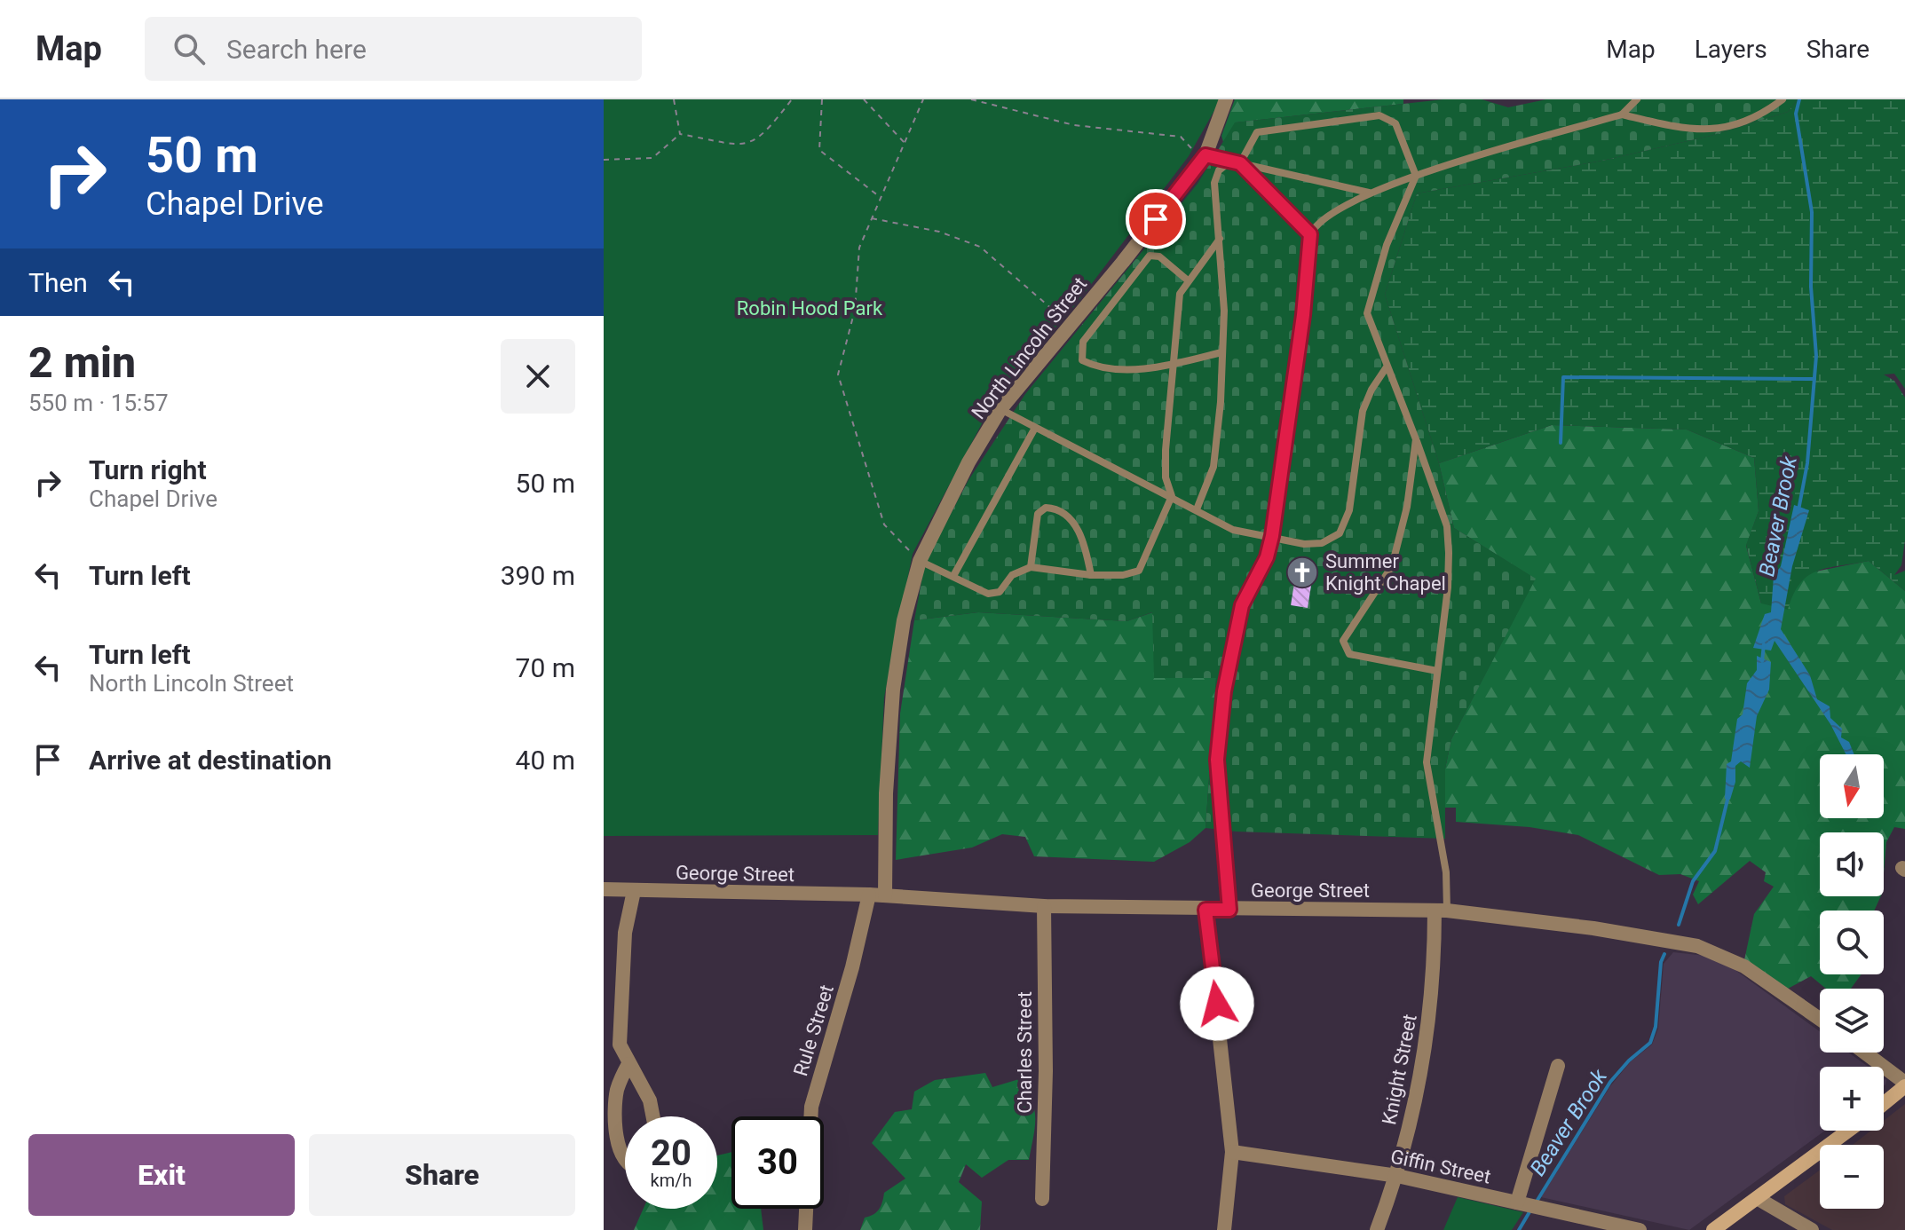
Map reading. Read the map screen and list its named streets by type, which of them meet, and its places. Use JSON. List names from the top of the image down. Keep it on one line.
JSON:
{"streets":{"street":["North Lincoln Street","George Street","Rule Street","Charles Street","Knight Street","Giffin Street"]},"crossings":[["North Lincoln Street","George Street"],["George Street","Rule Street"],["George Street","Charles Street"],["George Street","Knight Street"],["Knight Street","Giffin Street"]],"water":["Beaver Brook"],"parks":["Robin Hood Park"],"places":{"church":["Summer Knight Chapel"]},"north":"bottom","page":{"header":"Map","search":"Search here","nav":["Map","Layers","Share"],"turn":["50 m","Chapel Drive"],"then":"Then","heading":["2 min","550 m · 15:57"],"list":[{"name":"Turn right","note":"Chapel Drive","value":"50 m"},{"name":"Turn left","value":"390 m"},{"name":"Turn left","note":"North Lincoln Street","value":"70 m"},{"name":"Arrive at destination","value":"40 m"}],"map_buttons":["+","−"],"speed":"20 km/h","limit":"30","buttons":["Exit","Share"]}}
